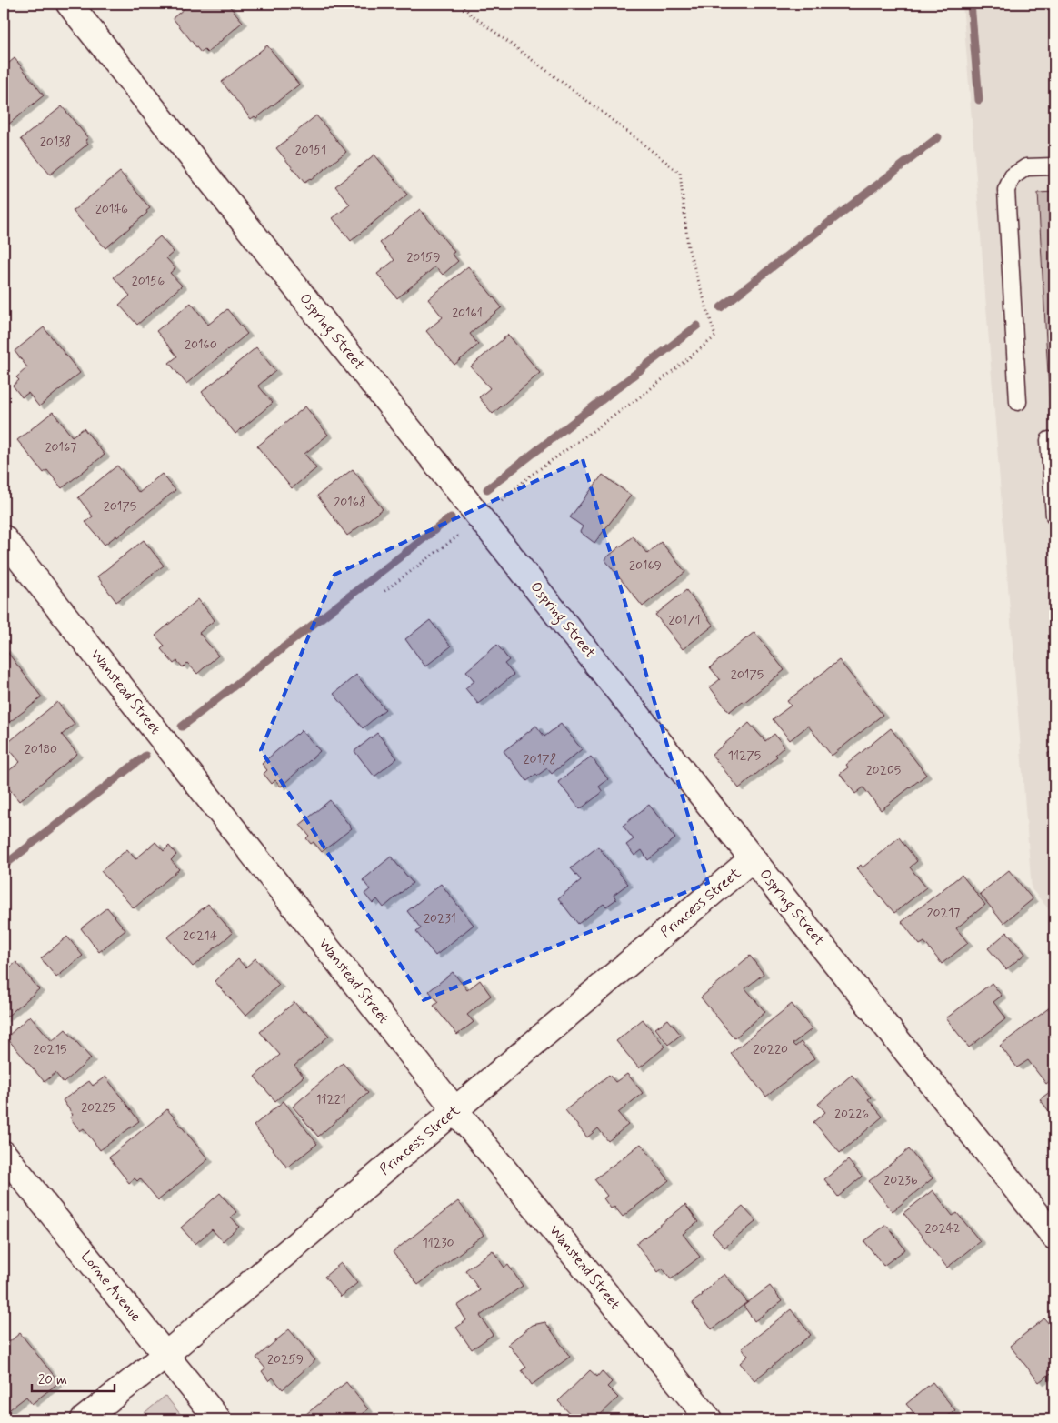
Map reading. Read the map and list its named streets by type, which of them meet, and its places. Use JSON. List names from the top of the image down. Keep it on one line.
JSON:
{"streets":{"street":["Ospring Street","Wanstead Street","Princess Street","Lorne Avenue"]},"crossings":[["Ospring Street","Princess Street"],["Wanstead Street","Princess Street"],["Princess Street","Lorne Avenue"]],"house_numbers":["20138","20151","20146","20159","20156","20161","20160","20167","20168","20175","20169","20171","20175","20180","11275","20178","20205","20217","20231","20214","20215","20220","11221","20225","20226","20236","20242","11230","20259"],"scale_bar":"20 m"}
